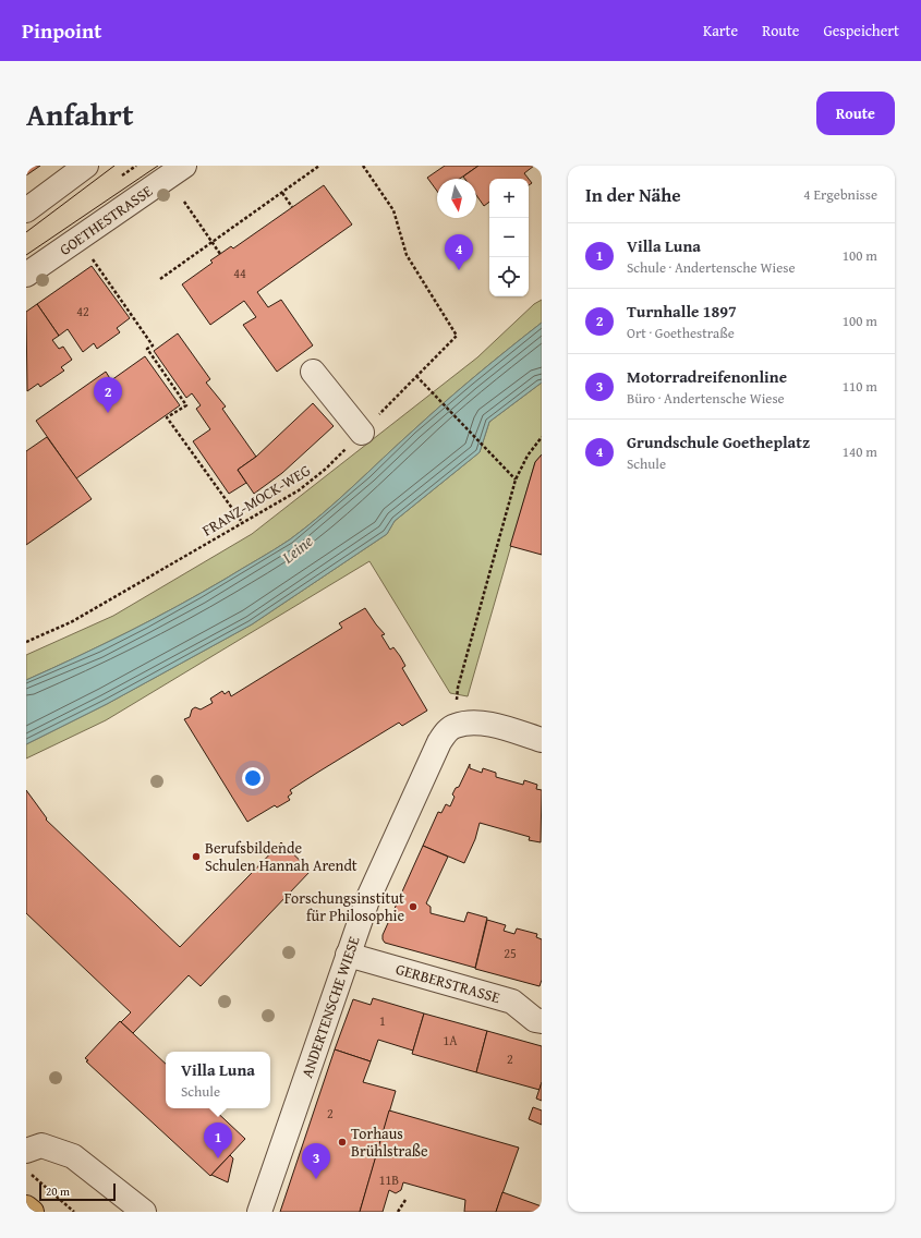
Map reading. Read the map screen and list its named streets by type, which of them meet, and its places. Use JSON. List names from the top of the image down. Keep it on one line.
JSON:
{"streets":{"street":["GOETHESTRASSE","GERBERSTRASSE","ANDERTENSCHE WIESE"],"path":["FRANZ-MOCK-WEG"]},"crossings":[["GERBERSTRASSE","ANDERTENSCHE WIESE"]],"water":["Leine"],"places":["Berufsbildende Schulen Hannah Arendt","Forschungsinstitut für Philosophie","Torhaus Brühlstraße"],"house_numbers":["44","42","25","1","1A","2","2","11B"],"scale_bar":"20 m","north":"bottom","page":{"header":"Pinpoint","nav":["Karte","Route","Gespeichert"],"title":"Anfahrt","buttons":"Route","heading":["In der Nähe","4 Ergebnisse"],"map_buttons":["+","−"],"list":[{"mark":"1","name":"Villa Luna","note":"Schule · Andertensche Wiese","value":"100 m"},{"mark":"2","name":"Turnhalle 1897","note":"Ort · Goethestraße","value":"100 m"},{"mark":"3","name":"Motorradreifenonline","note":"Büro · Andertensche Wiese","value":"110 m"},{"mark":"4","name":"Grundschule Goetheplatz","note":"Schule","value":"140 m"}],"pins":["4","2","1","3"],"popup":["Villa Luna","Schule"],"scale":"20 m"}}
